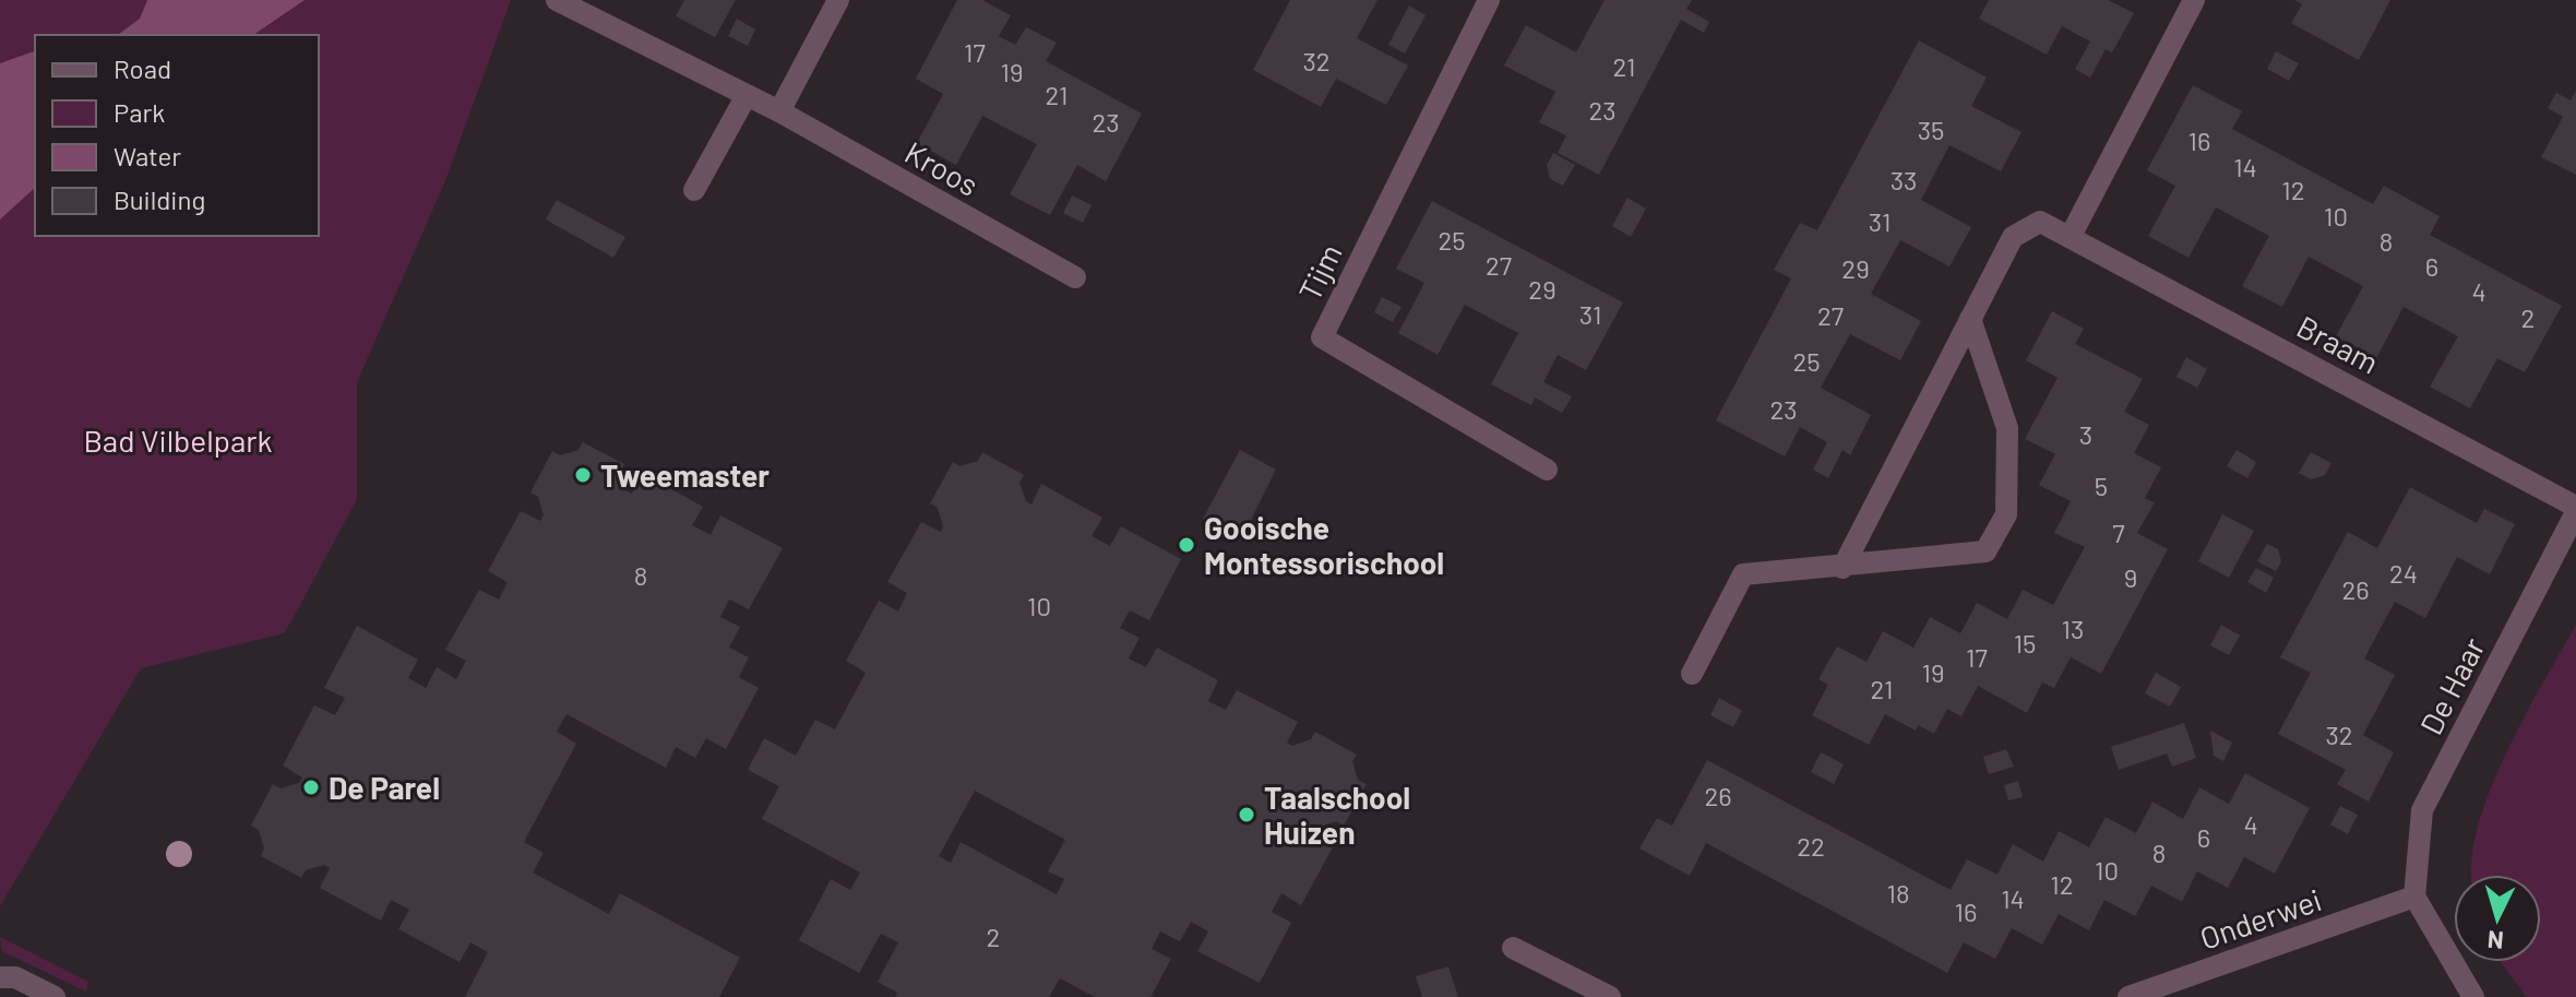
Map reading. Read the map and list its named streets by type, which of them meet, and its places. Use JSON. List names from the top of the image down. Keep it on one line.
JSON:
{"streets":{"street":["Kroos","Tijm","Braam","De Haar","Onderwei"]},"crossings":[["Braam","De Haar"],["De Haar","Onderwei"]],"parks":["Bad Vilbelpark"],"places":["Tweemaster","Gooische Montessorischool","De Parel","Taalschool Huizen"],"house_numbers":["17","32","21","19","21","23","23","35","16","14","33","12","10","31","25","8","27","6","29","29","4","31","27","2","25","23","3","5","7","24","8","9","26","10","13","15","17","19","21","32","26","4","6","22","8","10","12","18","14","16","2"],"legend":["Road","Park","Water","Building"],"north":"bottom"}
